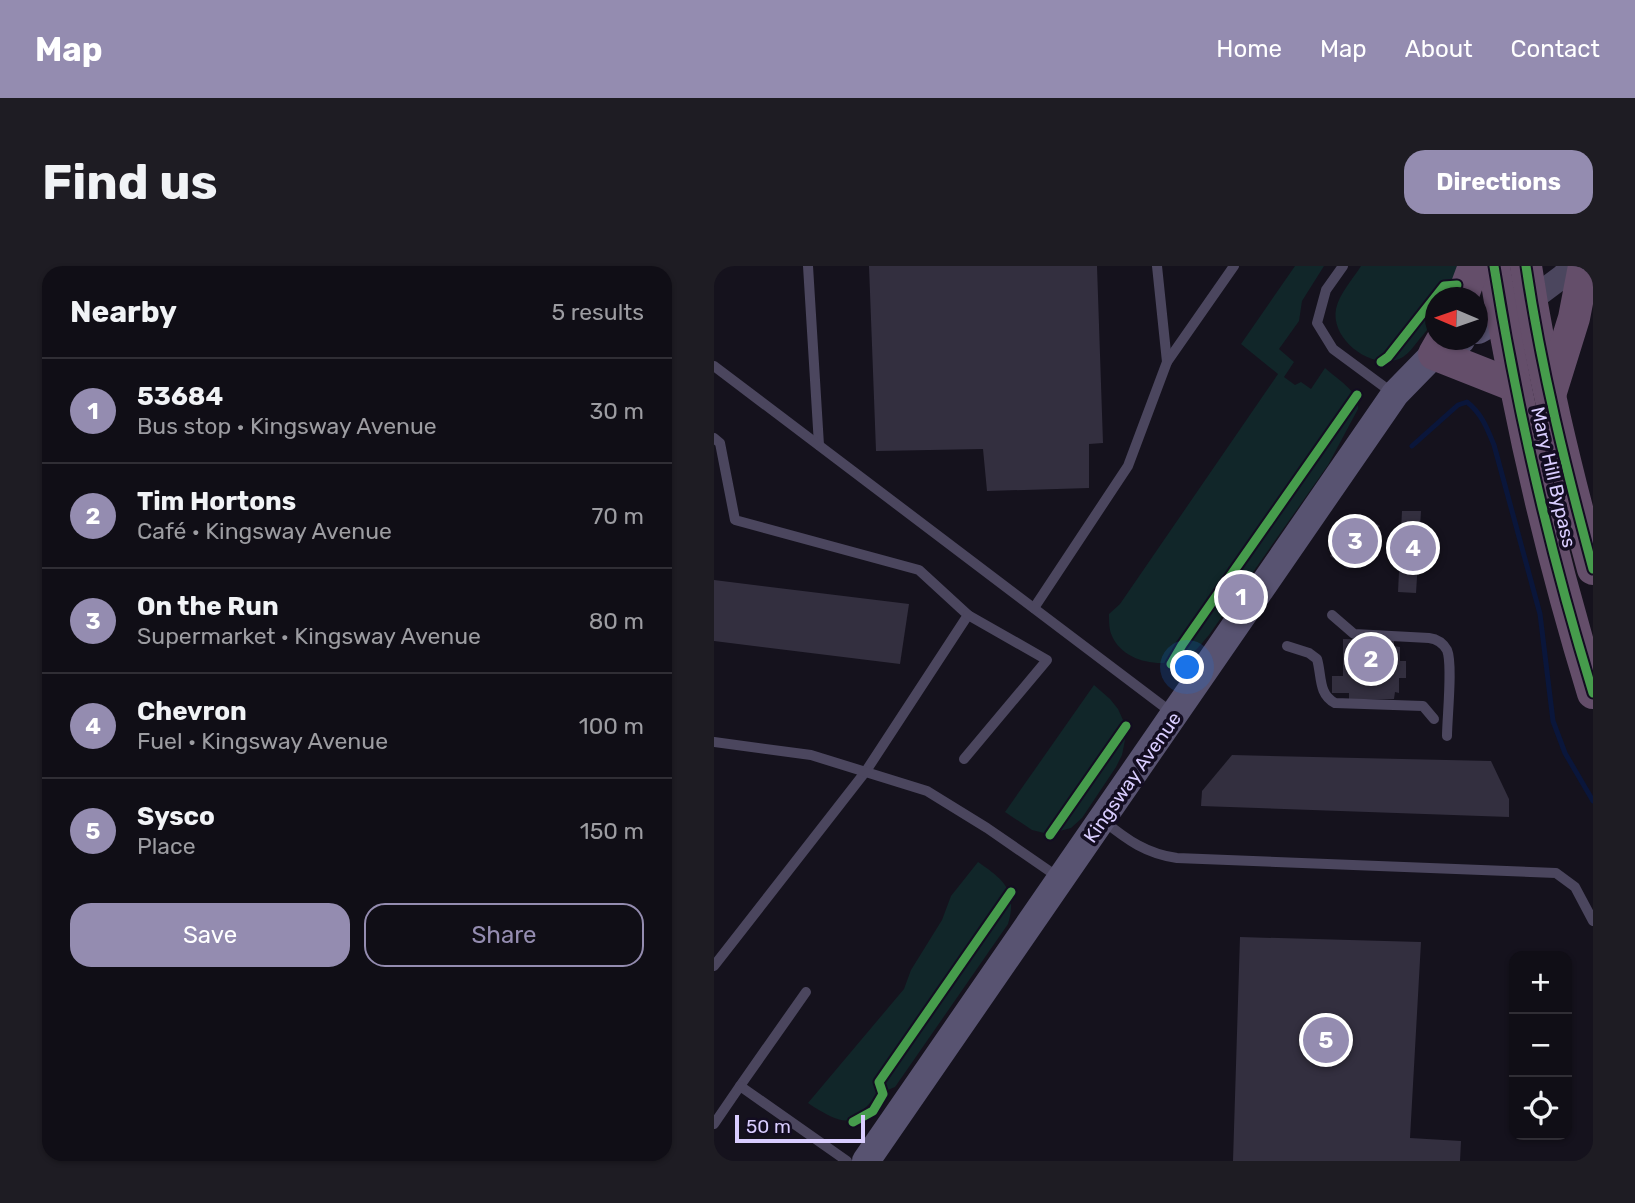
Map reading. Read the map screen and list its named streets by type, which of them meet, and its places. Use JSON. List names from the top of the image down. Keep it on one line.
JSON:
{"streets":{"highway":["Mary Hill Bypass"],"main road":["Kingsway Avenue"]},"scale_bar":"50 m","north":"left","page":{"header":"Map","nav":["Home","Map","About","Contact"],"buttons":["Directions",["Save","Share"]],"title":"Find us","heading":["Nearby","5 results"],"list":[{"mark":"1","name":"53684","note":"Bus stop · Kingsway Avenue","value":"30 m"},{"mark":"2","name":"Tim Hortons","note":"Café · Kingsway Avenue","value":"70 m"},{"mark":"3","name":"On the Run","note":"Supermarket · Kingsway Avenue","value":"80 m"},{"mark":"4","name":"Chevron","note":"Fuel · Kingsway Avenue","value":"100 m"},{"mark":"5","name":"Sysco","note":"Place","value":"150 m"}],"pins":["3","4","1","2","5"],"map_buttons":["+","−"],"scale":"50 m"}}
